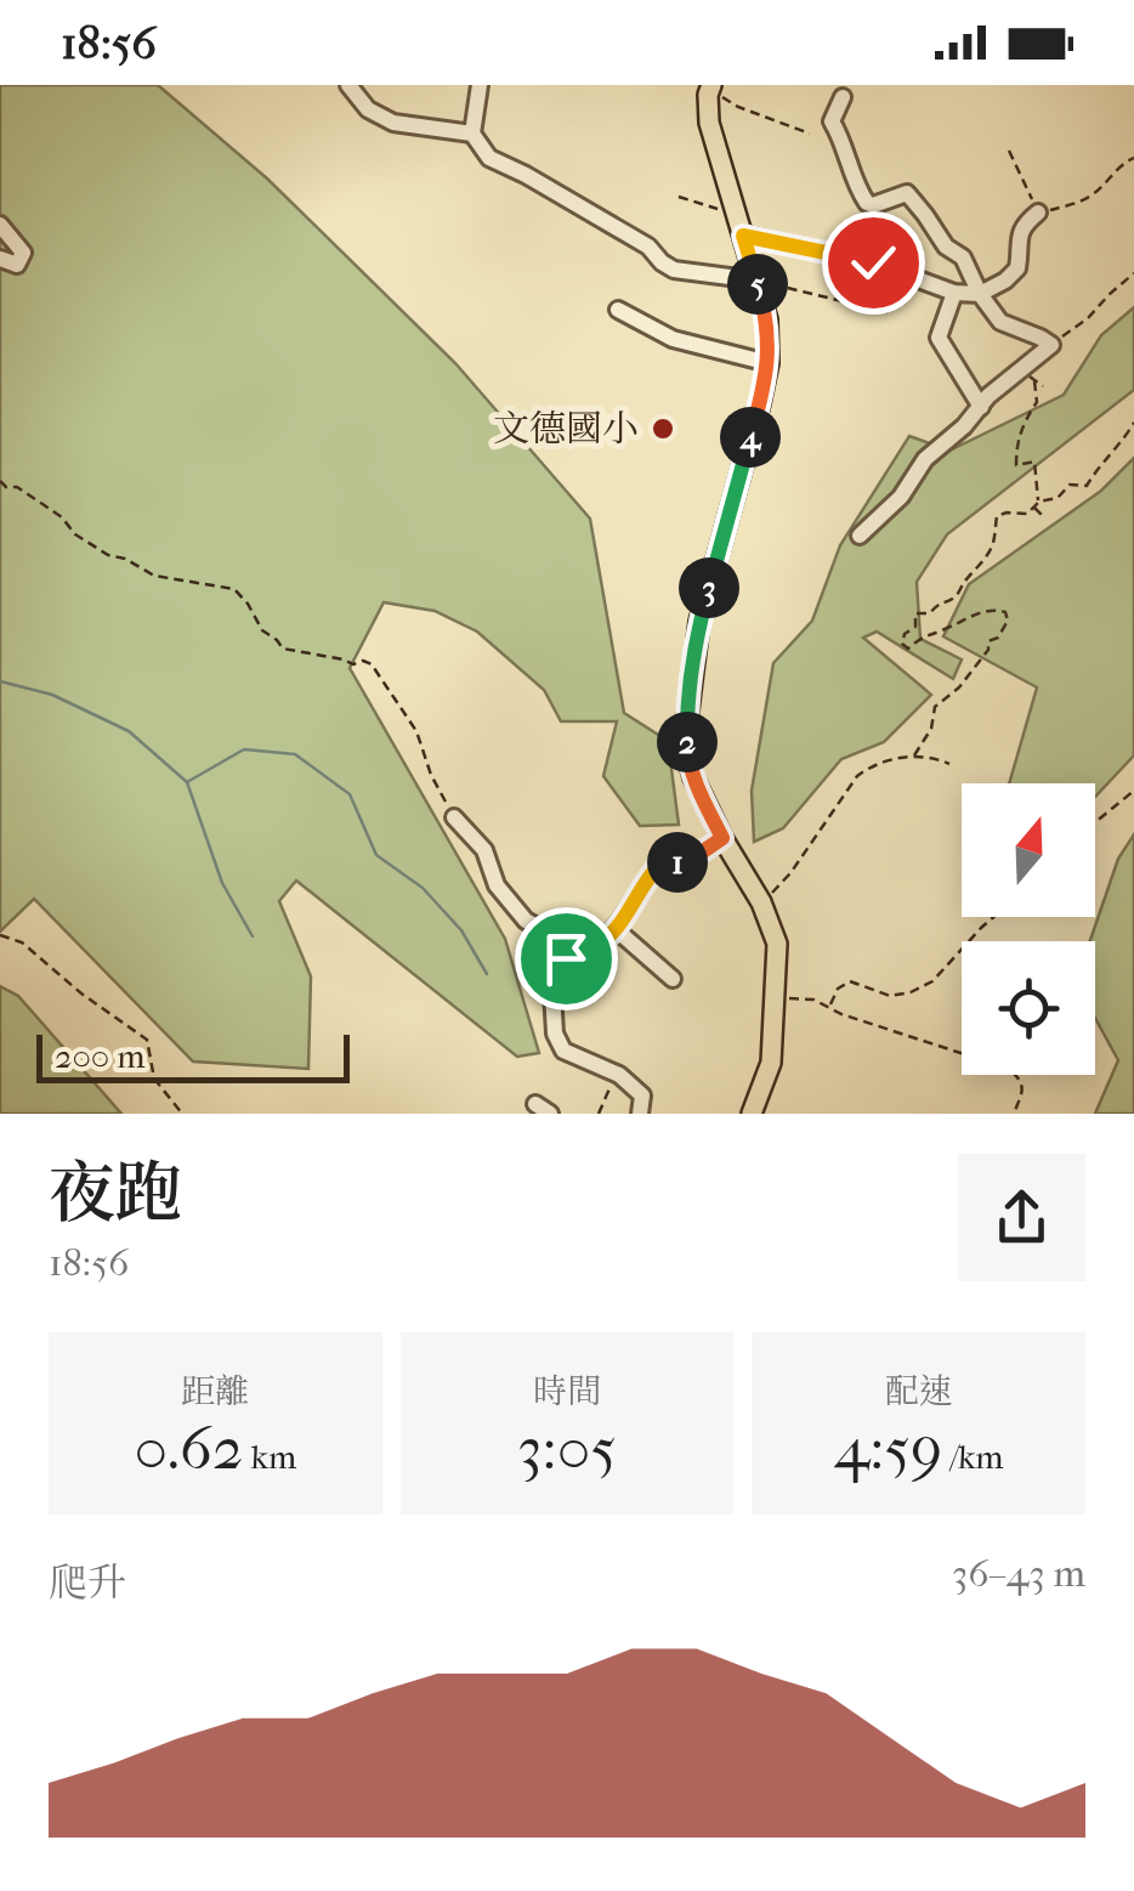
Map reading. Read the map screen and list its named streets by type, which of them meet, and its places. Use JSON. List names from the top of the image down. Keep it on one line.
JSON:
{"places":["文德國小"],"scale_bar":"200 m","north":"top","page":{"status":"18:56","pins":["5","4","3","2","1"],"scale":"200 m","heading":["夜跑","18:56"],"stats":[["距離","0.62 km"],["時間","3:05"],["配速","4:59 /km"]],"chart":["爬升","36–43 m"]}}
